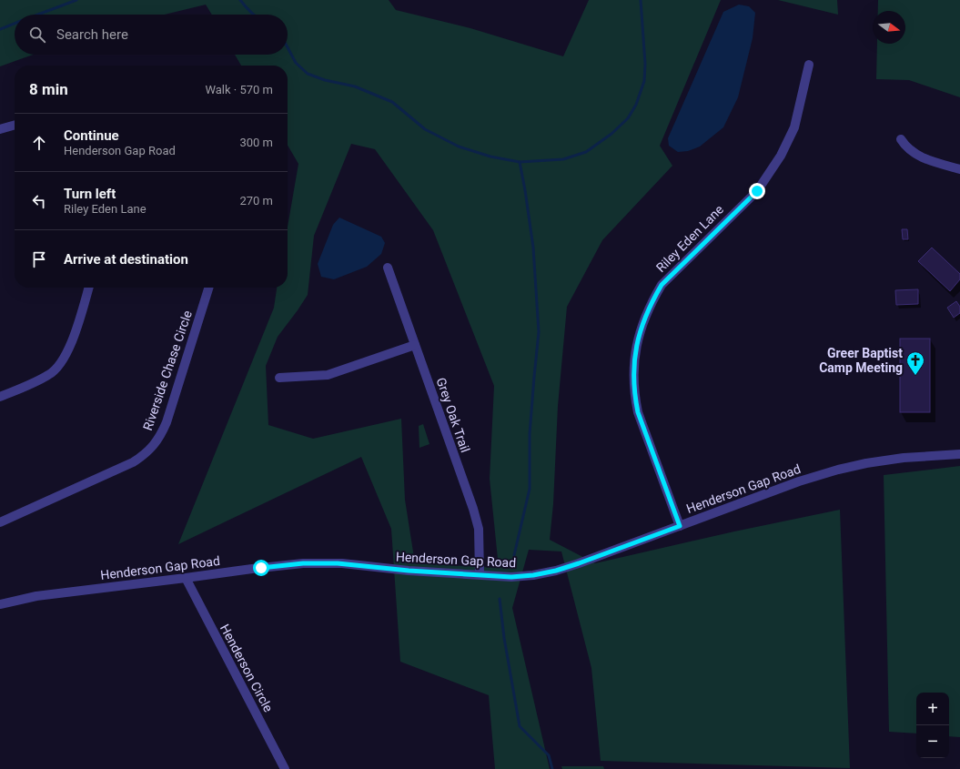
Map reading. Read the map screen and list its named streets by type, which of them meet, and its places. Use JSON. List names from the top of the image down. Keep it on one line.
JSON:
{"streets":{"street":["Riley Eden Lane","Riverside Chase Circle","Grey Oak Trail","Henderson Gap Road","Henderson Circle"]},"crossings":[["Riley Eden Lane","Henderson Gap Road"],["Grey Oak Trail","Henderson Gap Road"],["Henderson Gap Road","Henderson Circle"]],"places":{"church":["Greer Baptist Camp Meeting"]},"north":"right","page":{"search":"Search here","heading":["8 min","Walk · 570 m"],"list":[["Continue","Henderson Gap Road","300 m"],["Turn left","Riley Eden Lane","270 m"],"Arrive at destination"],"map_buttons":["+","−"]}}
